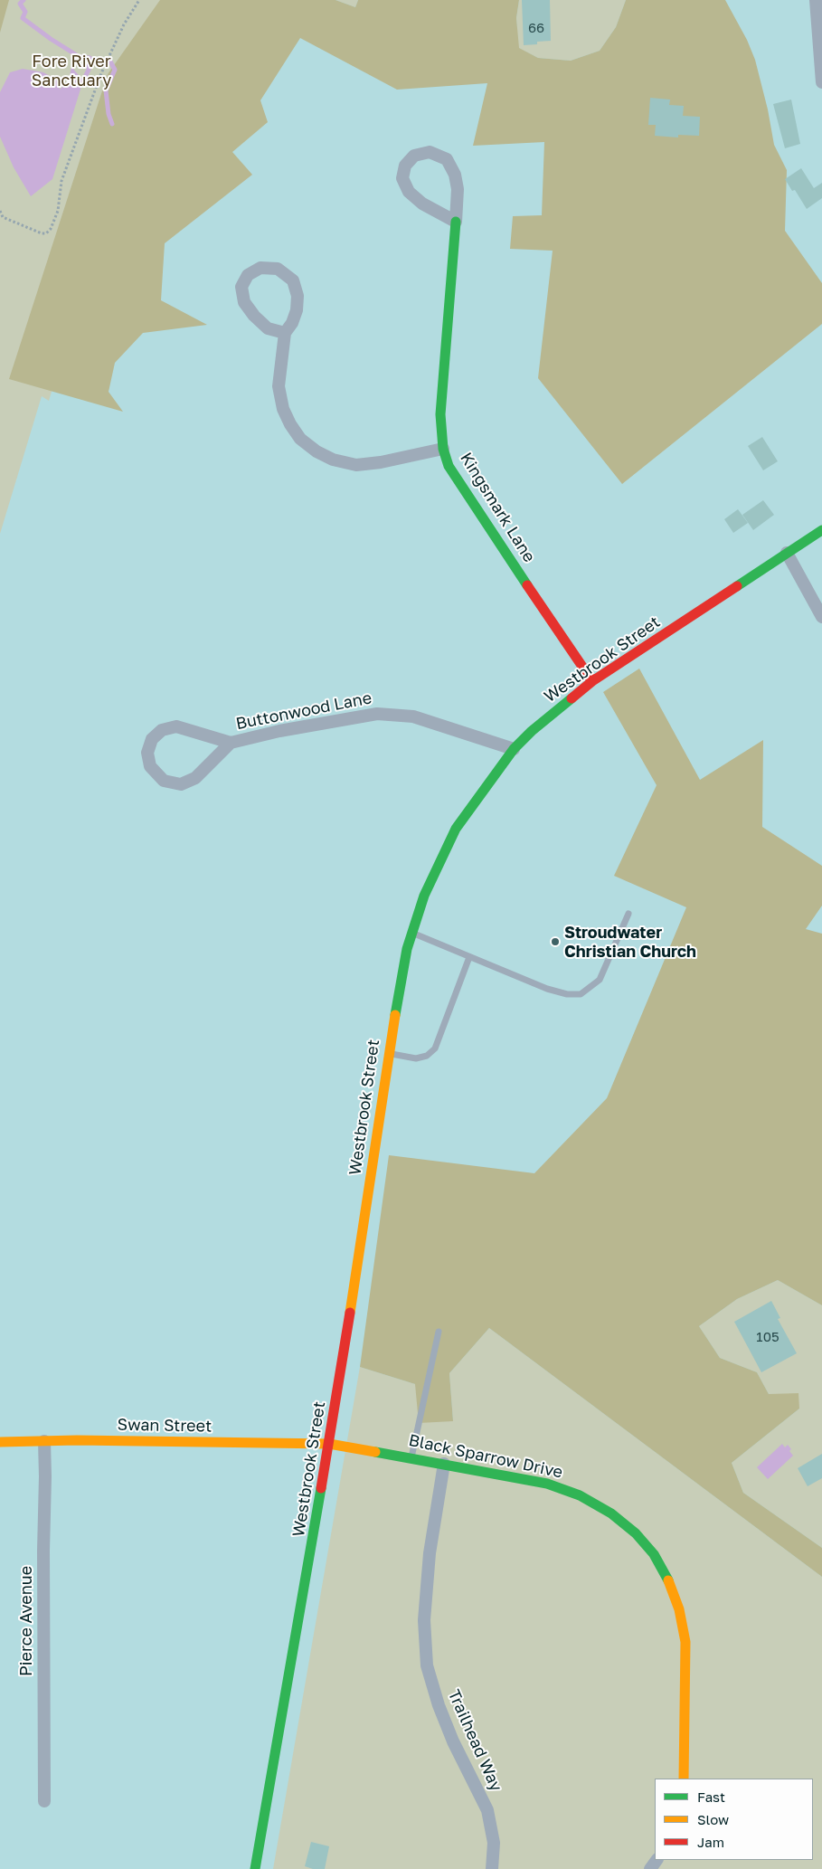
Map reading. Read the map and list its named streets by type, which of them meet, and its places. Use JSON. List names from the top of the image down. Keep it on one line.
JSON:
{"streets":{"main road":["Kingsmark Lane","Westbrook Street","Swan Street","Black Sparrow Drive"],"street":["Buttonwood Lane","Pierce Avenue","Trailhead Way"]},"crossings":[["Kingsmark Lane","Westbrook Street"],["Westbrook Street","Buttonwood Lane"],["Westbrook Street","Swan Street"],["Westbrook Street","Black Sparrow Drive"],["Swan Street","Black Sparrow Drive"],["Swan Street","Pierce Avenue"],["Black Sparrow Drive","Trailhead Way"]],"parks":["Fore River Sanctuary"],"places":["Stroudwater Christian Church"],"house_numbers":["66","105"],"legend":["Fast","Slow","Jam"]}
